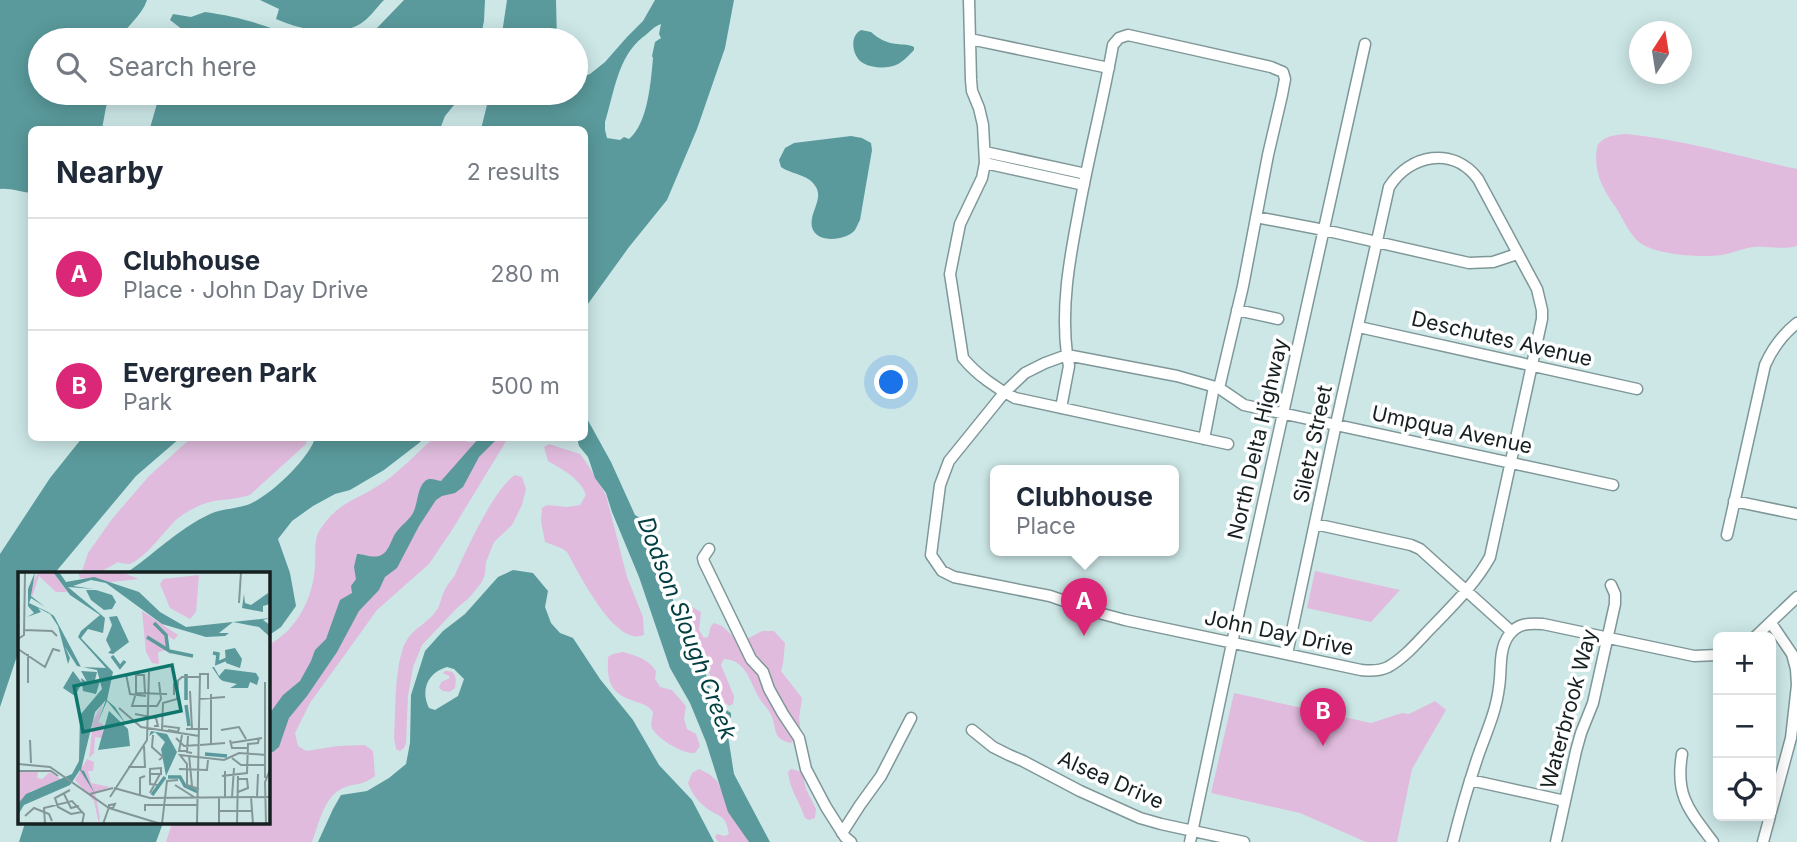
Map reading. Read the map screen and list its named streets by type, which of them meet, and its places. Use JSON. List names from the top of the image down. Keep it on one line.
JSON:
{"streets":{"street":["Deschutes Avenue","Umpqua Avenue","North Delta Highway","Siletz Street","John Day Drive","Waterbrook Way","Alsea Drive"]},"crossings":[["Deschutes Avenue","Siletz Street"],["Deschutes Avenue","John Day Drive"],["Umpqua Avenue","North Delta Highway"],["Umpqua Avenue","Siletz Street"],["Umpqua Avenue","John Day Drive"],["North Delta Highway","John Day Drive"],["North Delta Highway","Alsea Drive"],["Siletz Street","John Day Drive"]],"water":["Dodson Slough Creek"],"north":"top","page":{"search":"Search here","heading":["Nearby","2 results"],"list":[{"mark":"A","name":"Clubhouse","note":"Place · John Day Drive","value":"280 m"},{"mark":"B","name":"Evergreen Park","note":"Park","value":"500 m"}],"popup":["Clubhouse","Place"],"pins":["A","B"],"map_buttons":["+","−"]}}
